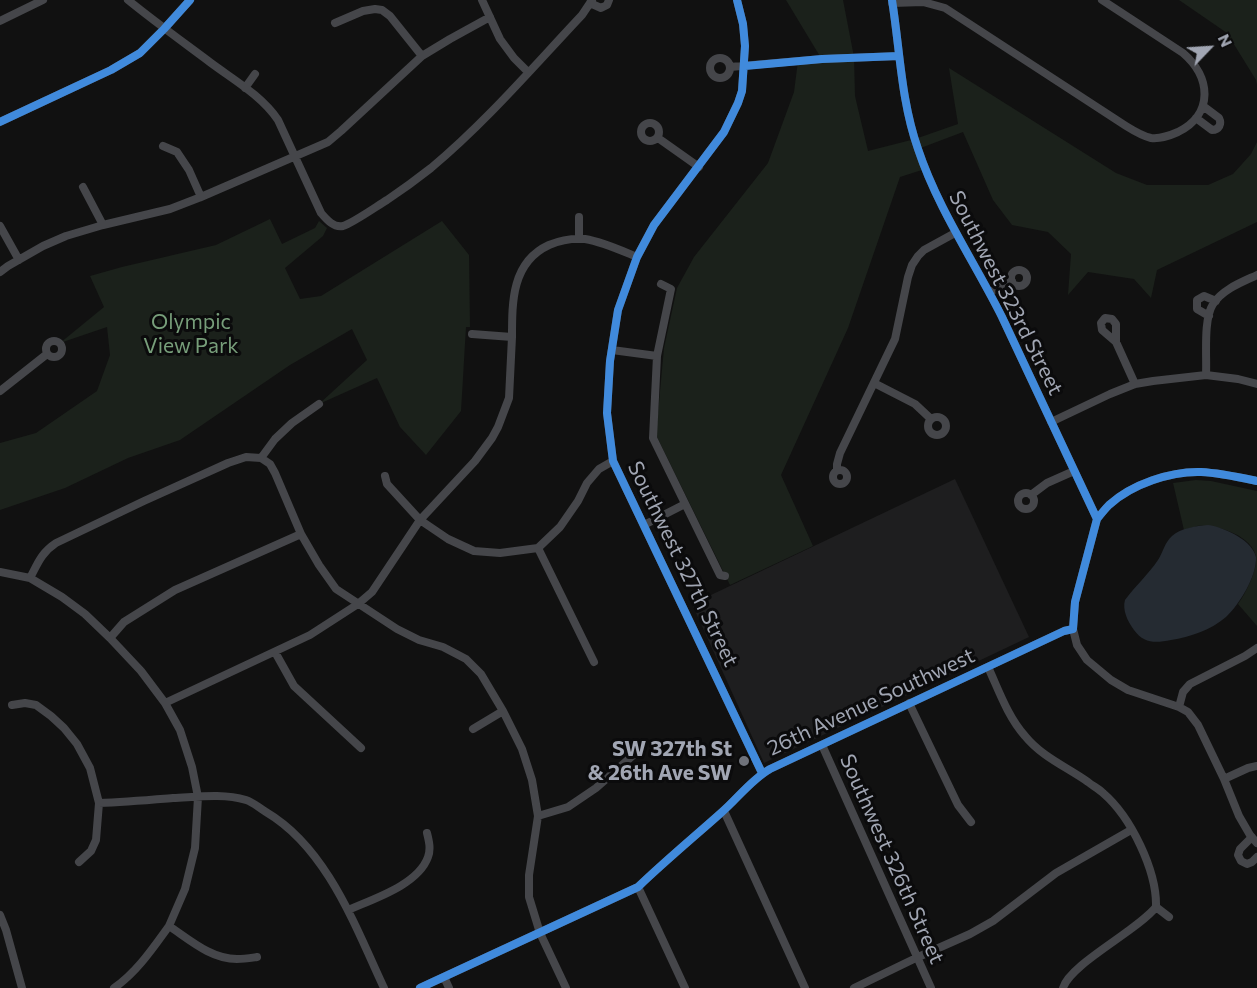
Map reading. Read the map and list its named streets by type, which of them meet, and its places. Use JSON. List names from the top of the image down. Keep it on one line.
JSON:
{"streets":{"street":["Southwest 323rd Street","Southwest 327th Street","26th Avenue Southwest","Southwest 326th Street"]},"crossings":[["Southwest 327th Street","26th Avenue Southwest"],["26th Avenue Southwest","Southwest 326th Street"]],"parks":["Olympic View Park"],"places":["SW 327th St & 26th Ave SW"],"north":"top right"}
